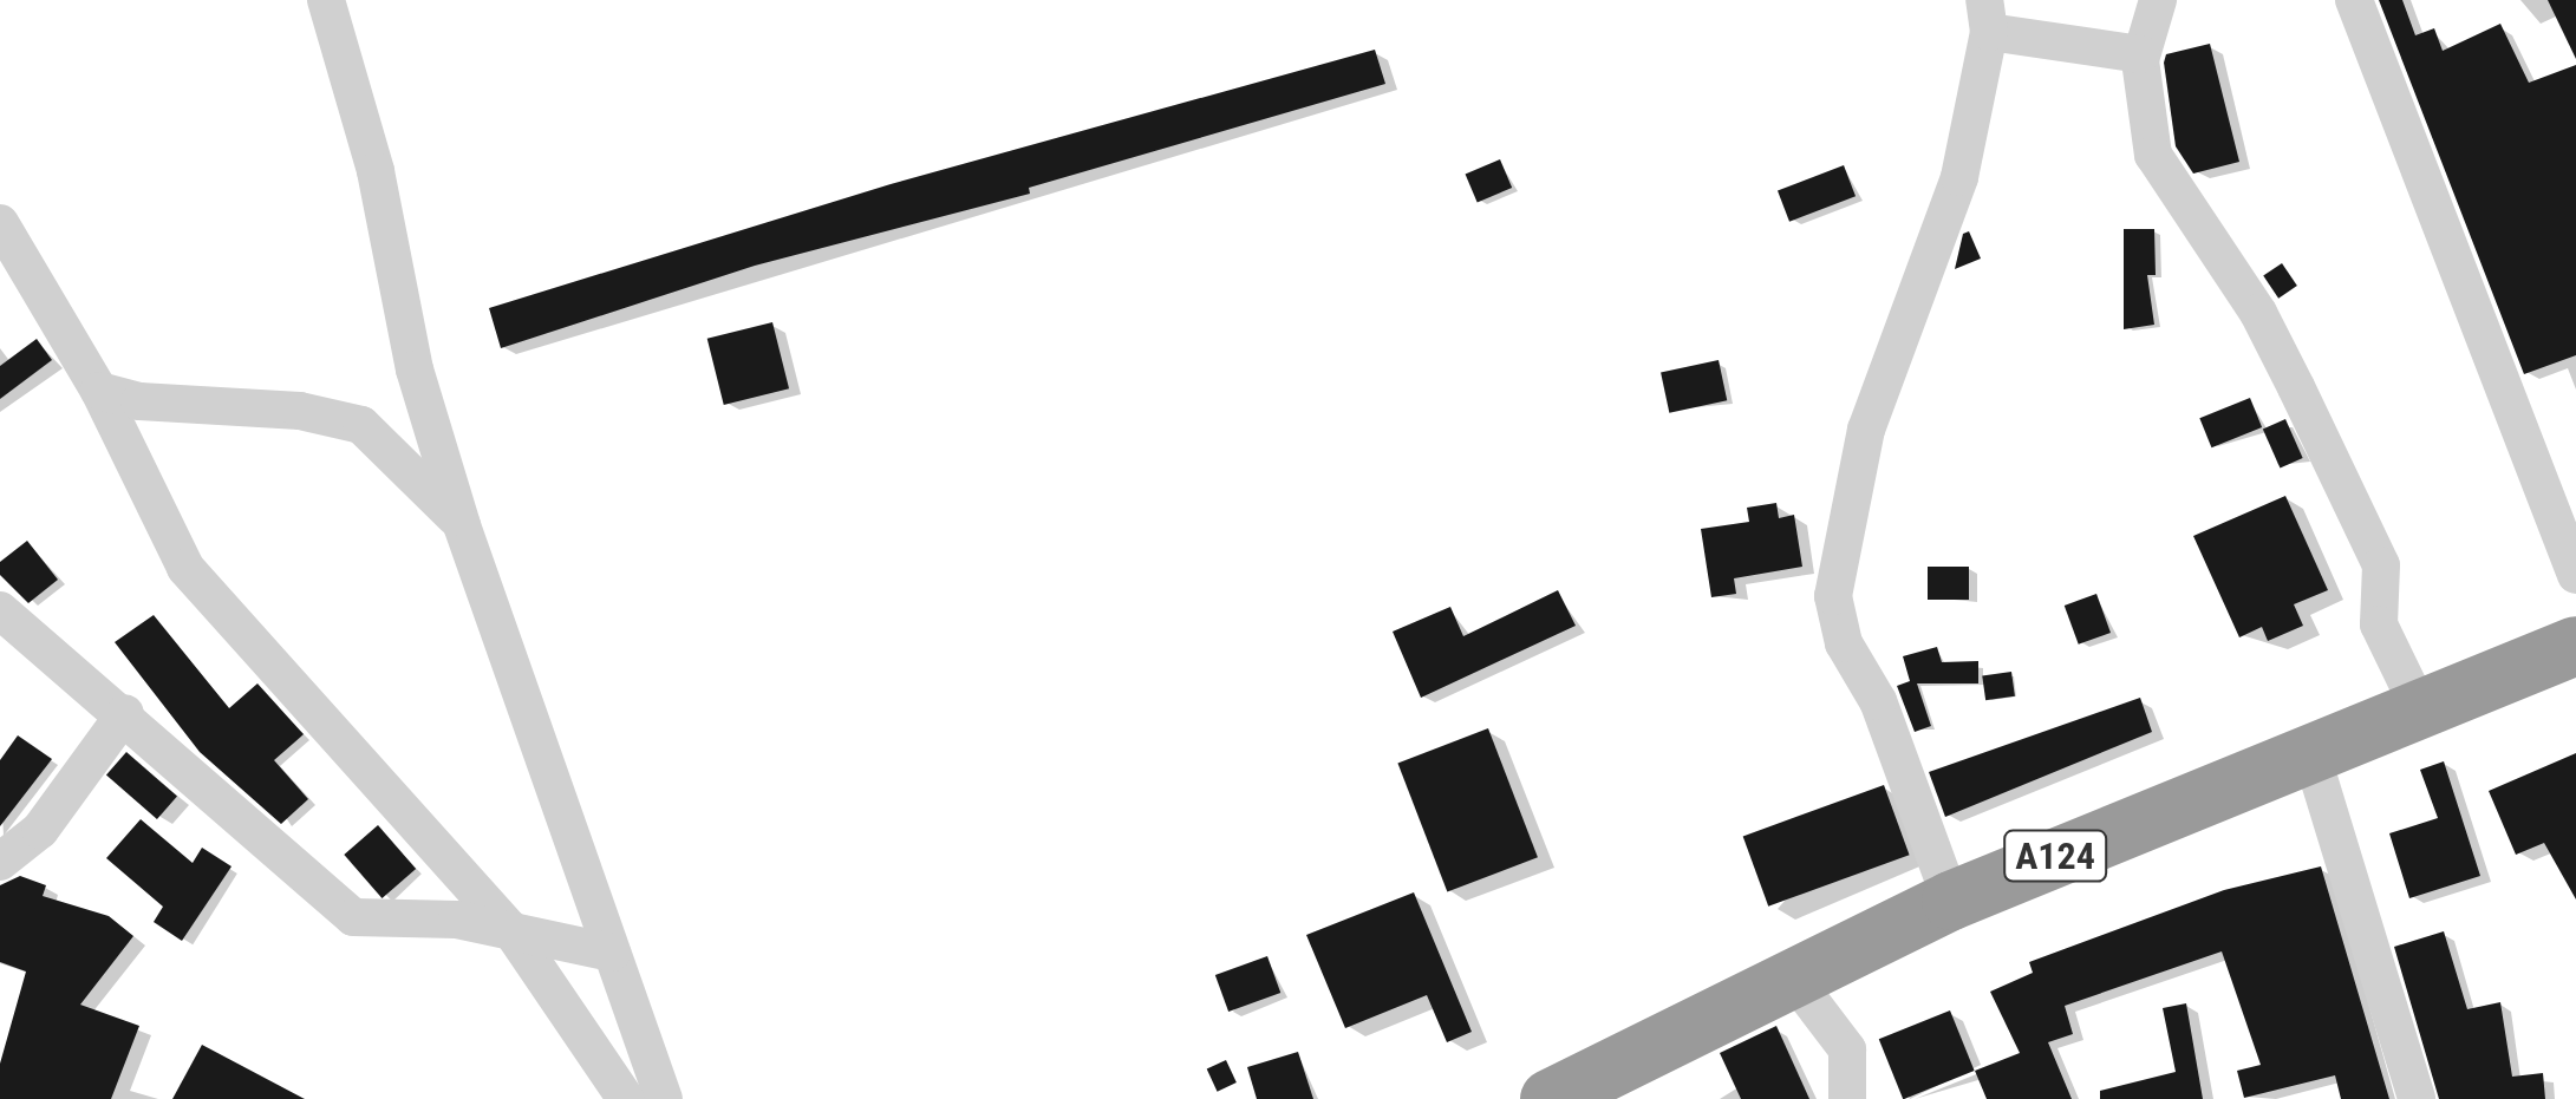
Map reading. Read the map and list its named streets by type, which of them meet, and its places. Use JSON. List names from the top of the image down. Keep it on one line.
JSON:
{"streets":{"highway":["A124"]}}
